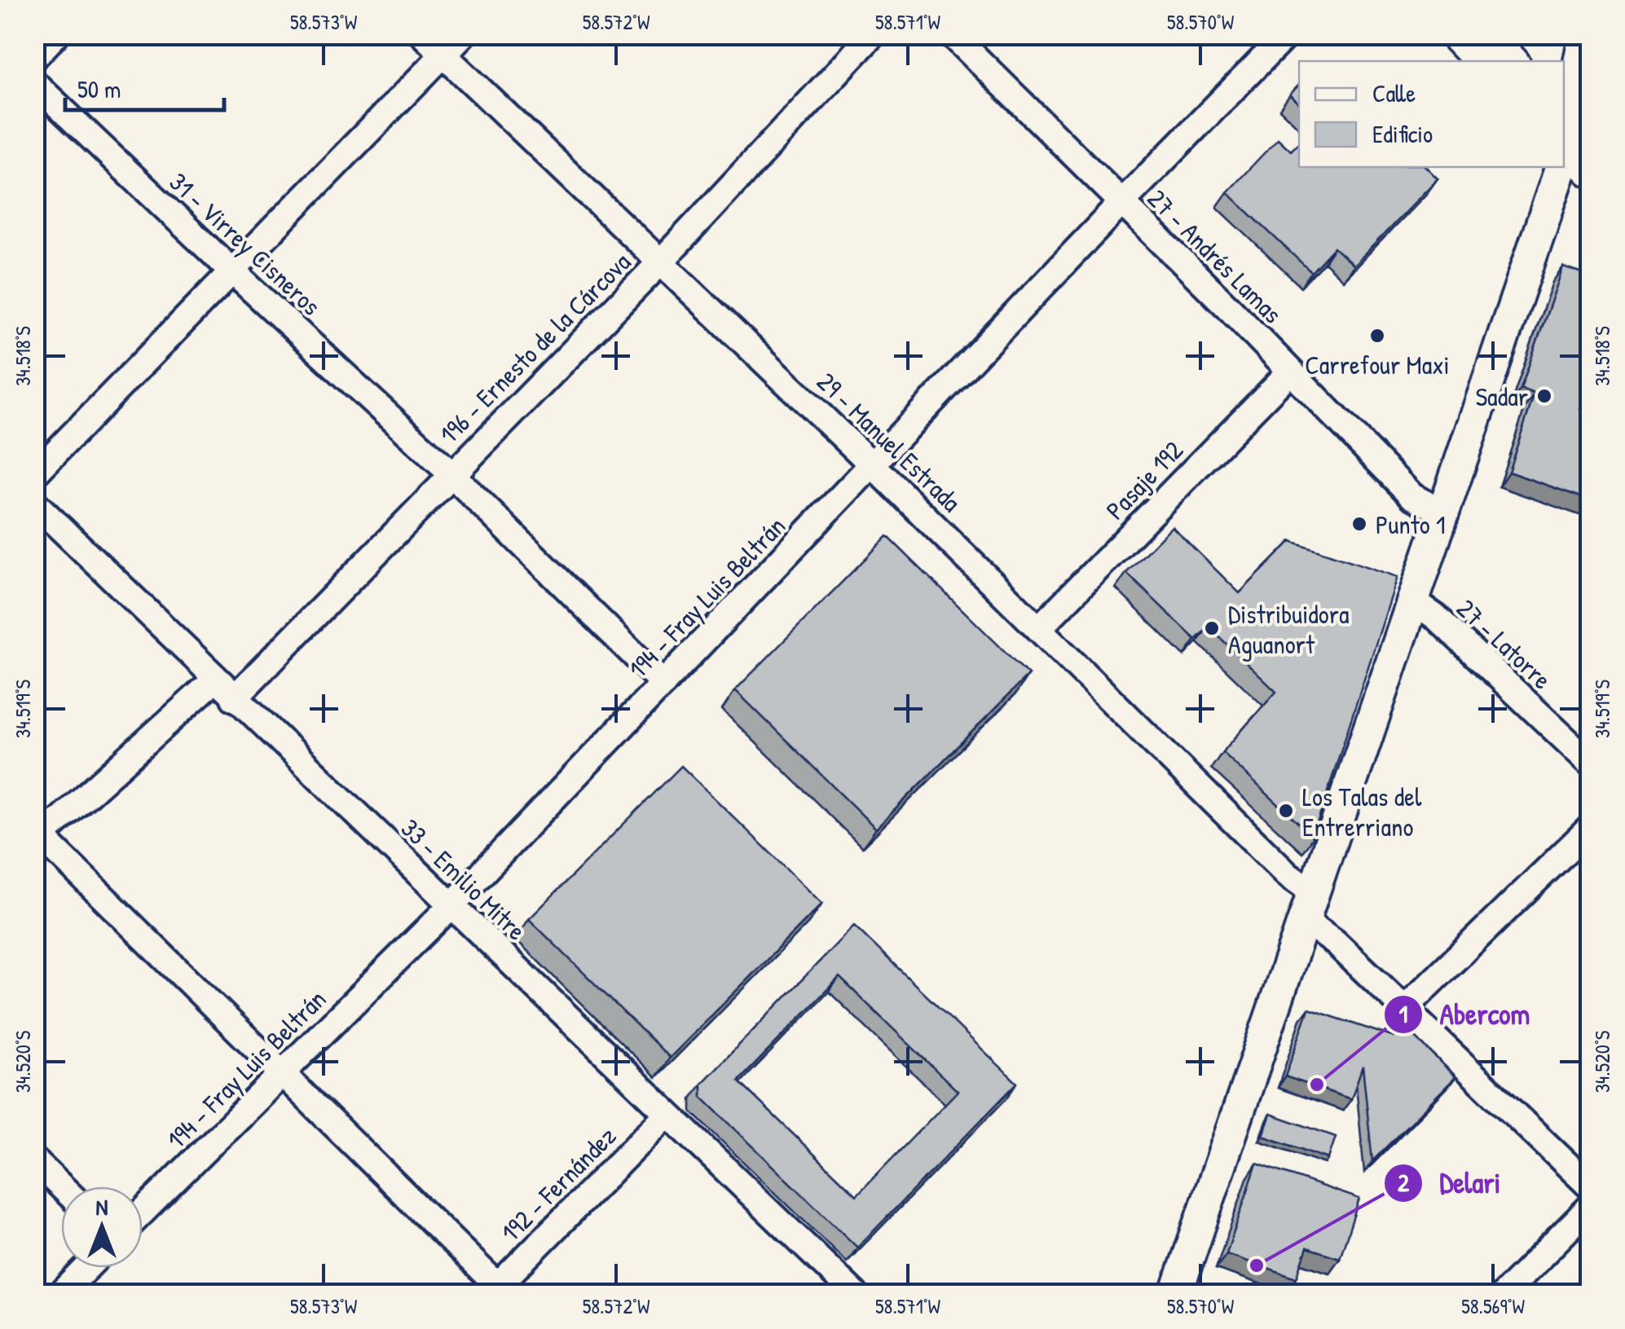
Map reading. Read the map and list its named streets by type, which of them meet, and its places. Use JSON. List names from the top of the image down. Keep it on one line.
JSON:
{"streets":{"street":["31 - Virrey Cisneros","27 - Andrés Lamas","196 - Ernesto de la Cárcova","29 - Manuel Estrada","Pasaje 192","194 - Fray Luis Beltrán","27 - Latorre","33 - Emilio Mitre","192 - Fernández"]},"crossings":[["31 - Virrey Cisneros","196 - Ernesto de la Cárcova"],["31 - Virrey Cisneros","194 - Fray Luis Beltrán"],["27 - Andrés Lamas","Pasaje 192"],["27 - Andrés Lamas","194 - Fray Luis Beltrán"],["196 - Ernesto de la Cárcova","29 - Manuel Estrada"],["196 - Ernesto de la Cárcova","33 - Emilio Mitre"],["29 - Manuel Estrada","Pasaje 192"],["29 - Manuel Estrada","194 - Fray Luis Beltrán"],["194 - Fray Luis Beltrán","33 - Emilio Mitre"],["33 - Emilio Mitre","192 - Fernández"]],"places":["Carrefour Maxi","Sadar","Punto 1","Distribuidora Aguanort","Los Talas del Entrerriano","Abercom","Delari"],"legend":["Calle","Edificio"],"scale_bar":"50 m","north":"top","coordinates":["58.573°W","58.572°W","58.571°W","58.570°W","34.518°S","34.519°S","34.520°S","58.569°W"]}
